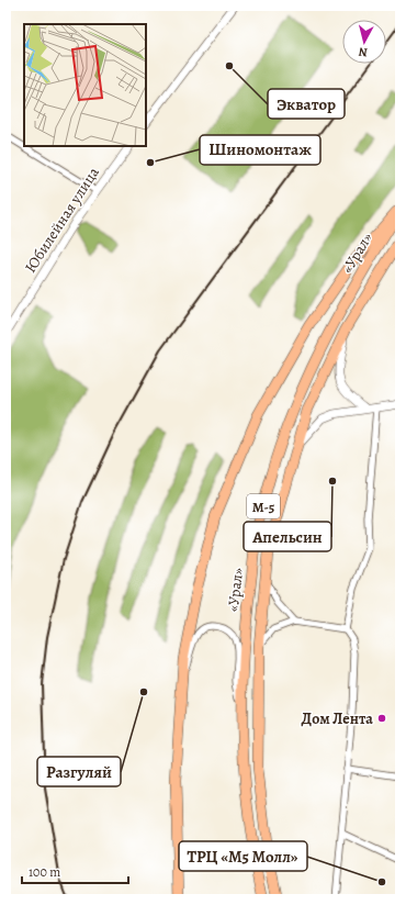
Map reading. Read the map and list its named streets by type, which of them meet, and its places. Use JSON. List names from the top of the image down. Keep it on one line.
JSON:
{"streets":{"main road":["«Урал»","М-5"],"street":["Юбилейная улица"]},"places":["Экватор","Шиномонтаж","Апельсин","Разгуляй","Дом Лента","ТРЦ «М5 Молл»"],"scale_bar":"100 m","north":"bottom"}
